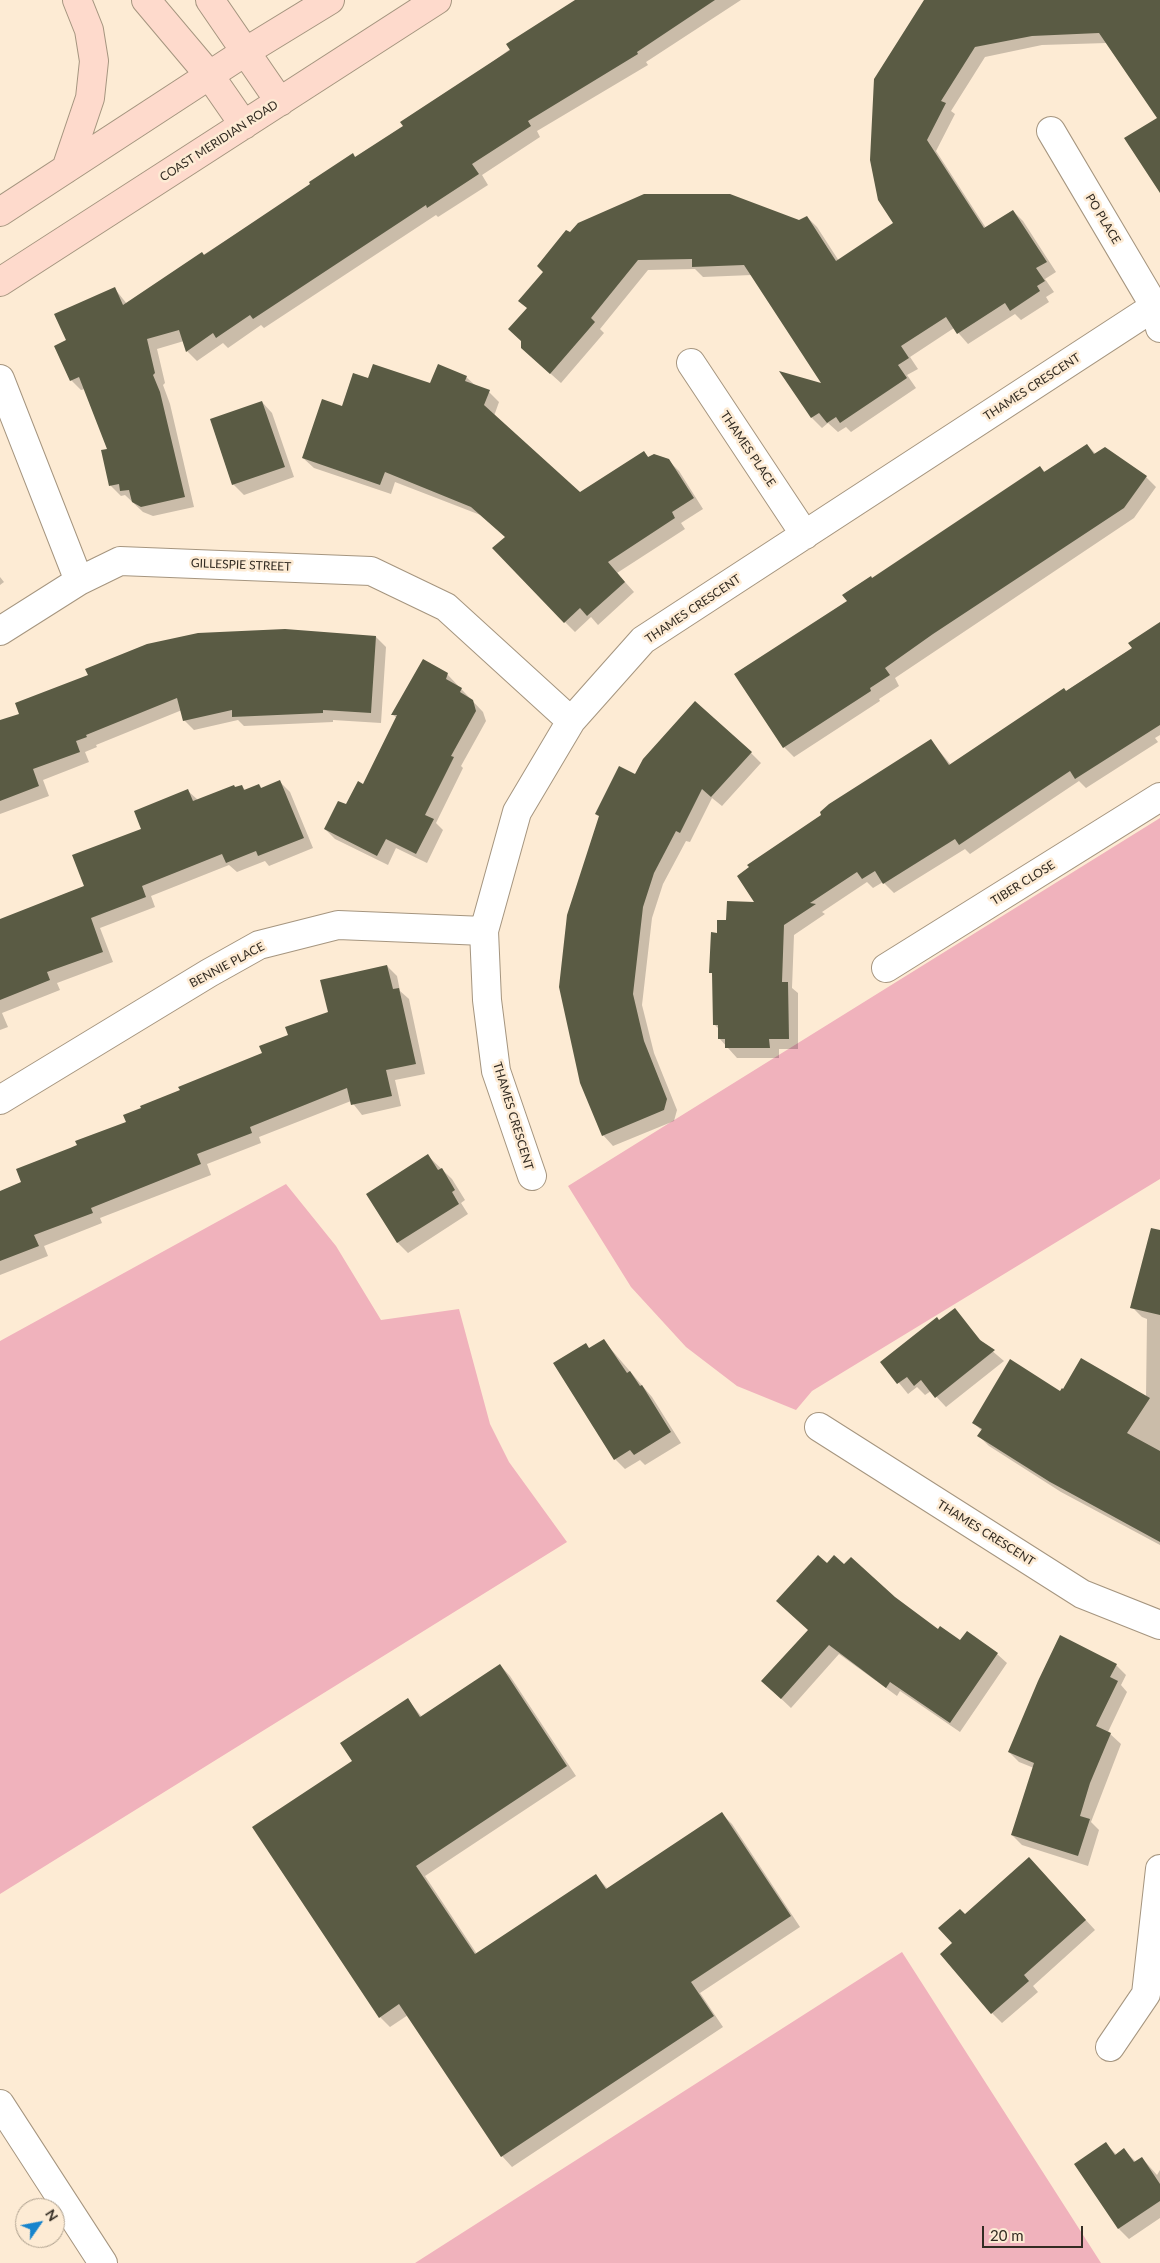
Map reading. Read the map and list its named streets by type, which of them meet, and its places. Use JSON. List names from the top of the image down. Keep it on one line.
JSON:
{"streets":{"main road":["COAST MERIDIAN ROAD"],"street":["PO PLACE","THAMES CRESCENT","THAMES PLACE","GILLESPIE STREET","TIBER CLOSE","BENNIE PLACE"]},"crossings":[["PO PLACE","THAMES CRESCENT"],["THAMES CRESCENT","THAMES PLACE"],["THAMES CRESCENT","GILLESPIE STREET"],["THAMES CRESCENT","BENNIE PLACE"]],"scale_bar":"20 m","north":"top right"}
